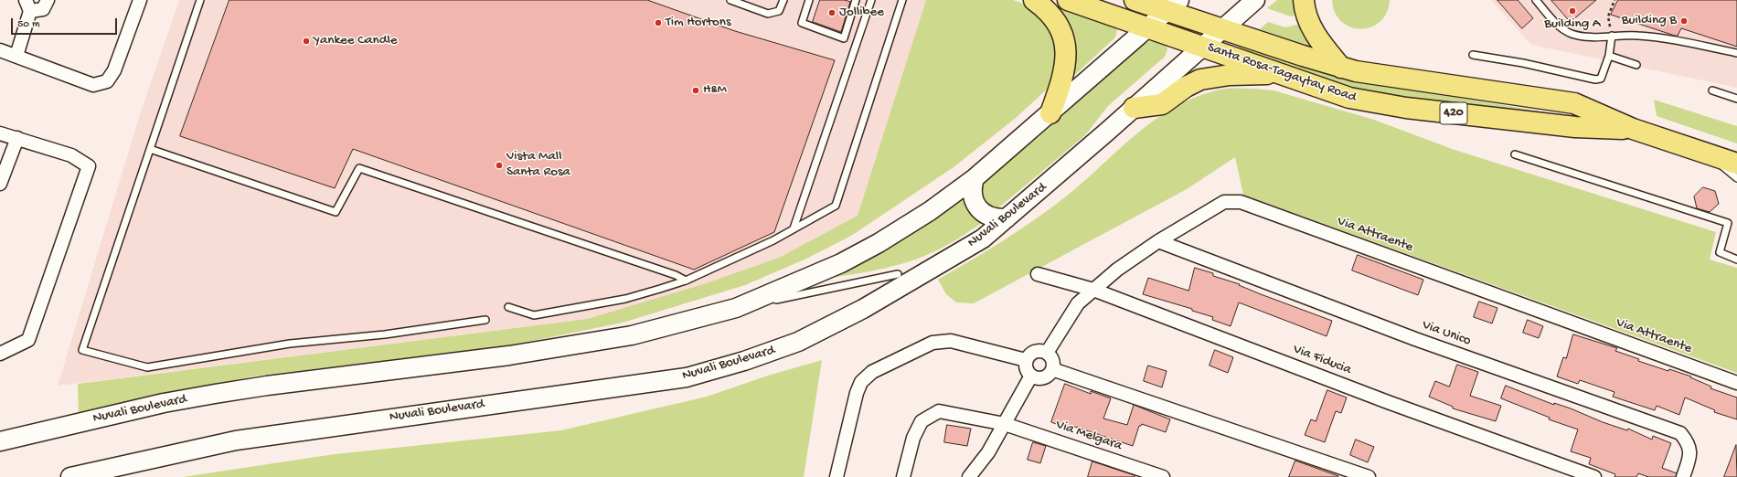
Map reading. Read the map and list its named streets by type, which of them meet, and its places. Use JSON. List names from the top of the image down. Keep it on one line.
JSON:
{"streets":{"main road":["Santa Rosa-Tagaytay Road","420","Nuvali Boulevard"],"street":["Via Attraente","Via Unico","Via Fiducia","Via Melgara"]},"crossings":[["Santa Rosa-Tagaytay Road","Nuvali Boulevard"],["Via Attraente","Via Unico"],["Via Attraente","Via Fiducia"]],"places":["Building A","Jollibee","Building B","Tim Hortons","Yankee Candle","H&M","Vista Mall Santa Rosa"],"scale_bar":"50 m"}
